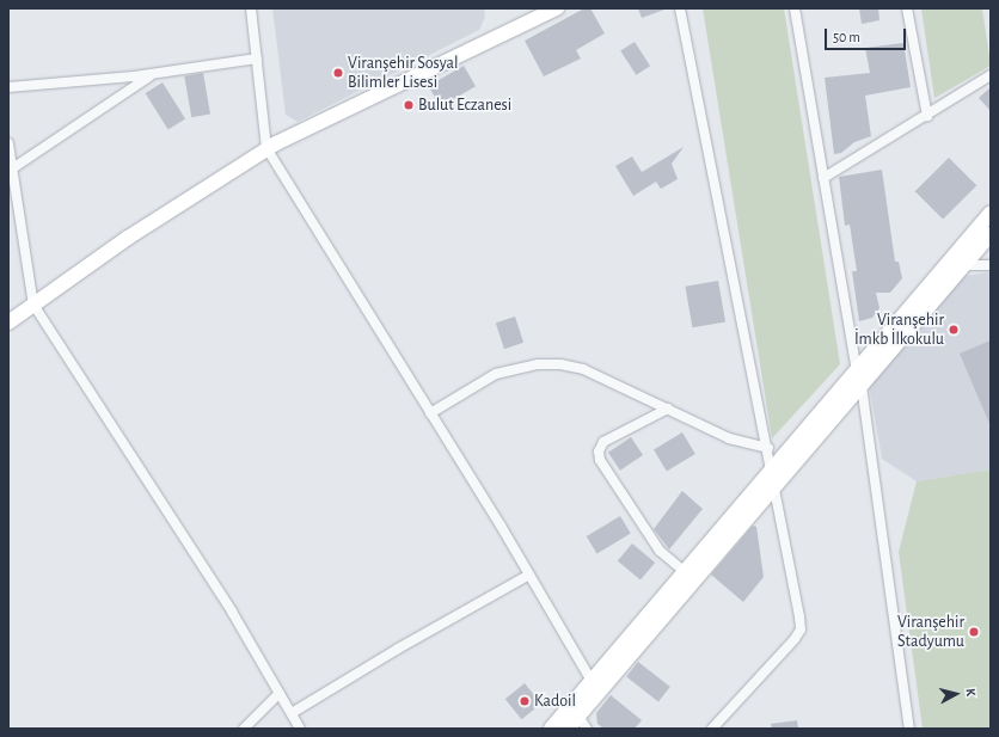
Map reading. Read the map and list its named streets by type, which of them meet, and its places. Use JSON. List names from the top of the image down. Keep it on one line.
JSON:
{"places":["Viranşehir Sosyal Bilimler Lisesi","Bulut Eczanesi","Viranşehir İmkb İlkokulu","Viranşehir Stadyumu","Kadoil"],"scale_bar":"50 m","north":"right"}
